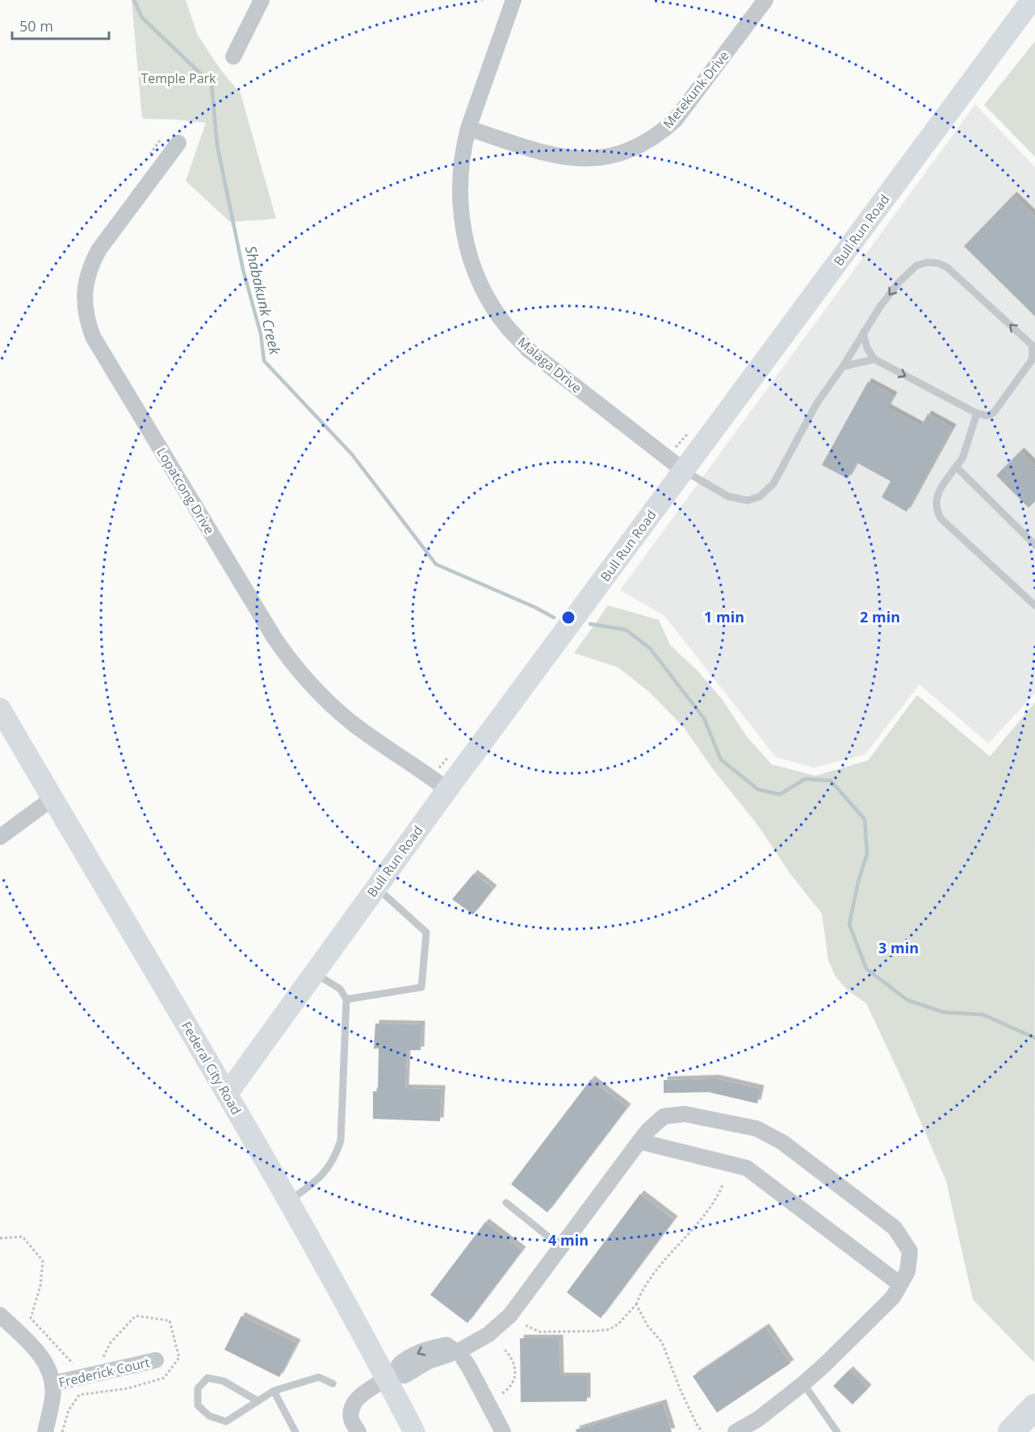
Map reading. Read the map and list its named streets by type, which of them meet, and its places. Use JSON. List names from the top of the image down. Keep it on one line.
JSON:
{"streets":{"street":["Metekunk Drive","Bull Run Road","Malaga Drive","Lopatcong Drive","Federal City Road","Frederick Court"]},"crossings":[["Metekunk Drive","Malaga Drive"],["Bull Run Road","Malaga Drive"],["Bull Run Road","Lopatcong Drive"],["Bull Run Road","Federal City Road"]],"water":["Shabakunk Creek"],"parks":["Temple Park"],"scale_bar":"50 m","rings":["1 min","2 min","3 min","4 min"]}
